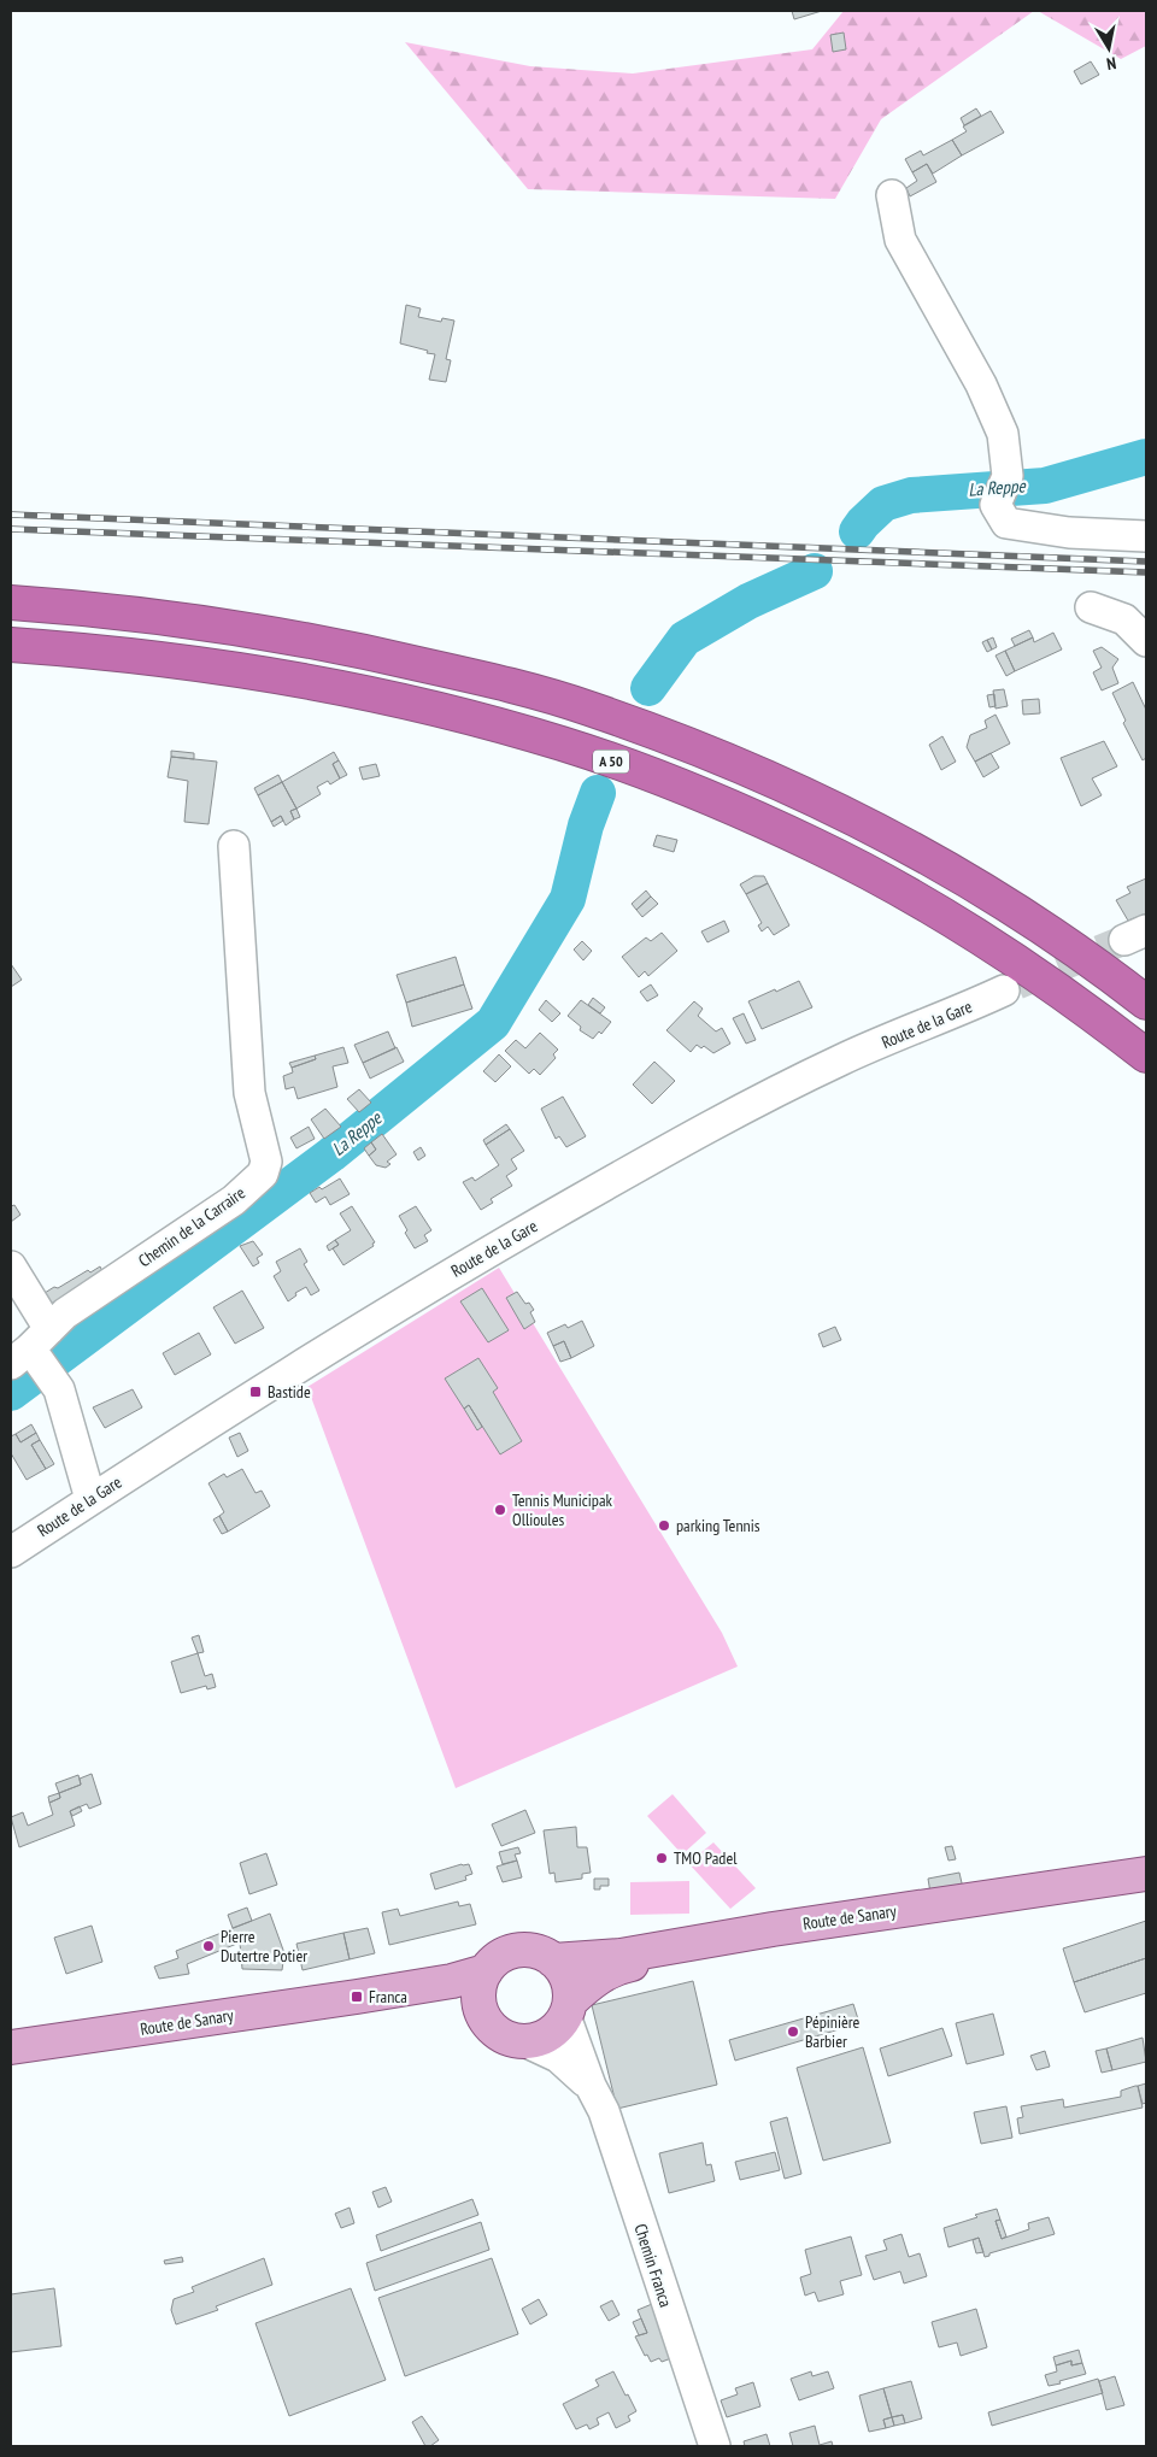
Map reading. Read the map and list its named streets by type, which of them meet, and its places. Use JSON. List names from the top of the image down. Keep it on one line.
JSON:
{"streets":{"highway":["A 50"],"main road":["Route de Sanary"],"street":["Route de la Gare","Chemin de la Carraire","Chemin Franca"]},"crossings":[["Route de Sanary","Chemin Franca"]],"water":["La Reppe"],"places":{"transit":["Bastide","Franca"],"other":["Tennis Municipak Ollioules","parking Tennis","TMO Padel","Pierre Dutertre Potier","Pépinière Barbier"]},"north":"bottom"}
